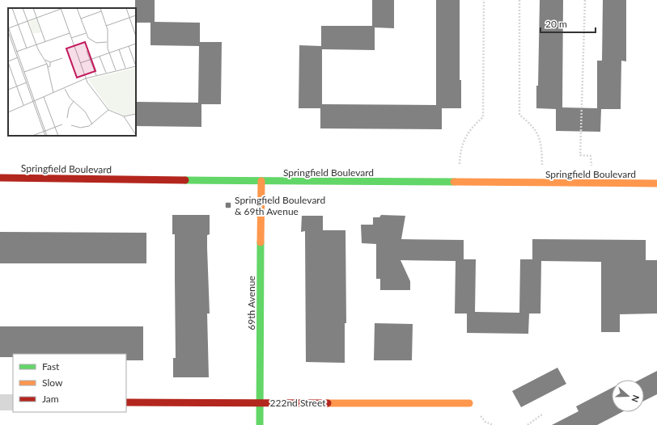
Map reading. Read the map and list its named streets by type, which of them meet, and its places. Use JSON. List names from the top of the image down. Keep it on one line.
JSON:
{"streets":{"main road":["Springfield Boulevard","69th Avenue","222nd Street"]},"crossings":[["Springfield Boulevard","69th Avenue"],["69th Avenue","222nd Street"]],"places":{"transit":["Springfield Boulevard & 69th Avenue"]},"legend":["Fast","Slow","Jam"],"scale_bar":"20 m","north":"right"}
